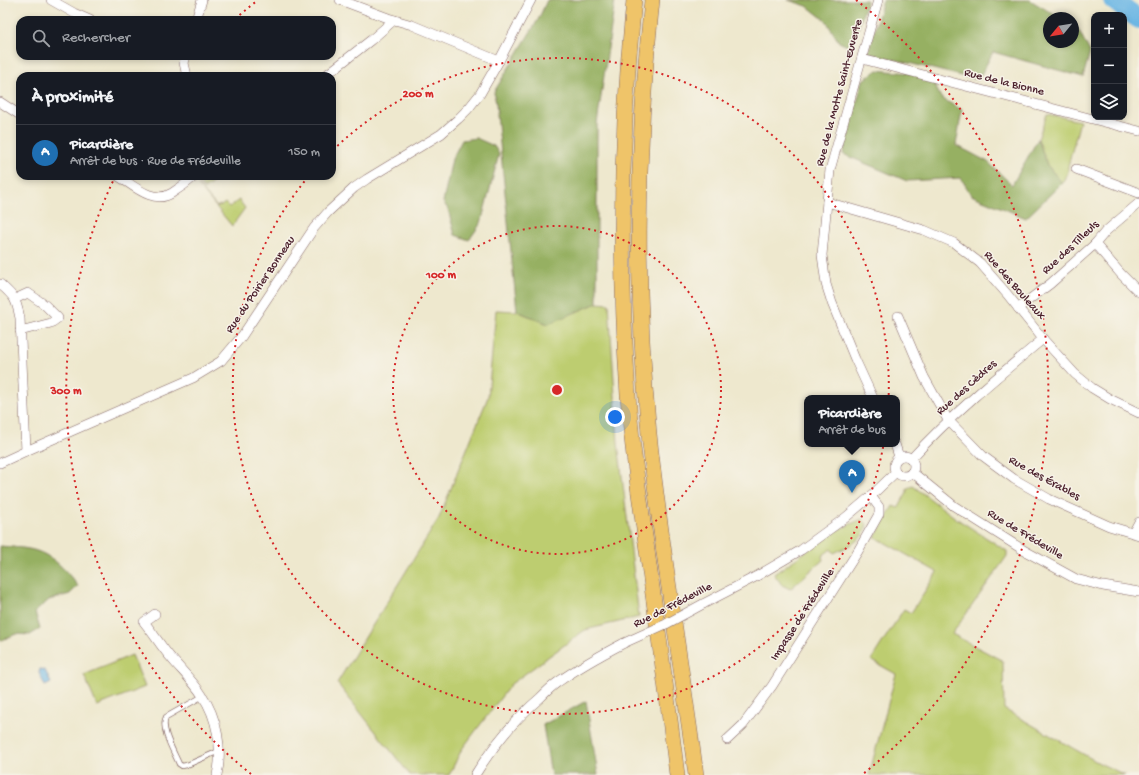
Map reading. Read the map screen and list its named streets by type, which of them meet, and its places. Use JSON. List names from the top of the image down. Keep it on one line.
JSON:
{"streets":{"street":["Rue de la Bionne","Rue de la Motte Saint-Euverte","Rue des Tilleuls","Rue du Poirier Bonneau","Rue des Bouleaux","Rue des Cèdres","Rue des Érables","Rue de Frédeville","Impasse de Frédeville"]},"crossings":[["Rue de la Bionne","Rue de la Motte Saint-Euverte"],["Rue de la Motte Saint-Euverte","Rue des Bouleaux"],["Rue des Tilleuls","Rue des Bouleaux"],["Rue des Bouleaux","Rue des Cèdres"],["Rue des Cèdres","Rue des Érables"],["Rue des Cèdres","Rue de Frédeville"],["Rue de Frédeville","Impasse de Frédeville"]],"north":"bottom left","page":{"map_buttons":["+","−"],"search":"Rechercher","heading":"À proximité","list":[{"mark":"A","name":"Picardière","note":"Arrêt de bus · Rue de Frédeville","value":"150 m"}],"popup":["Picardière","Arrêt de bus"],"pins":"A"},"rings":["200 m","100 m","300 m"]}
